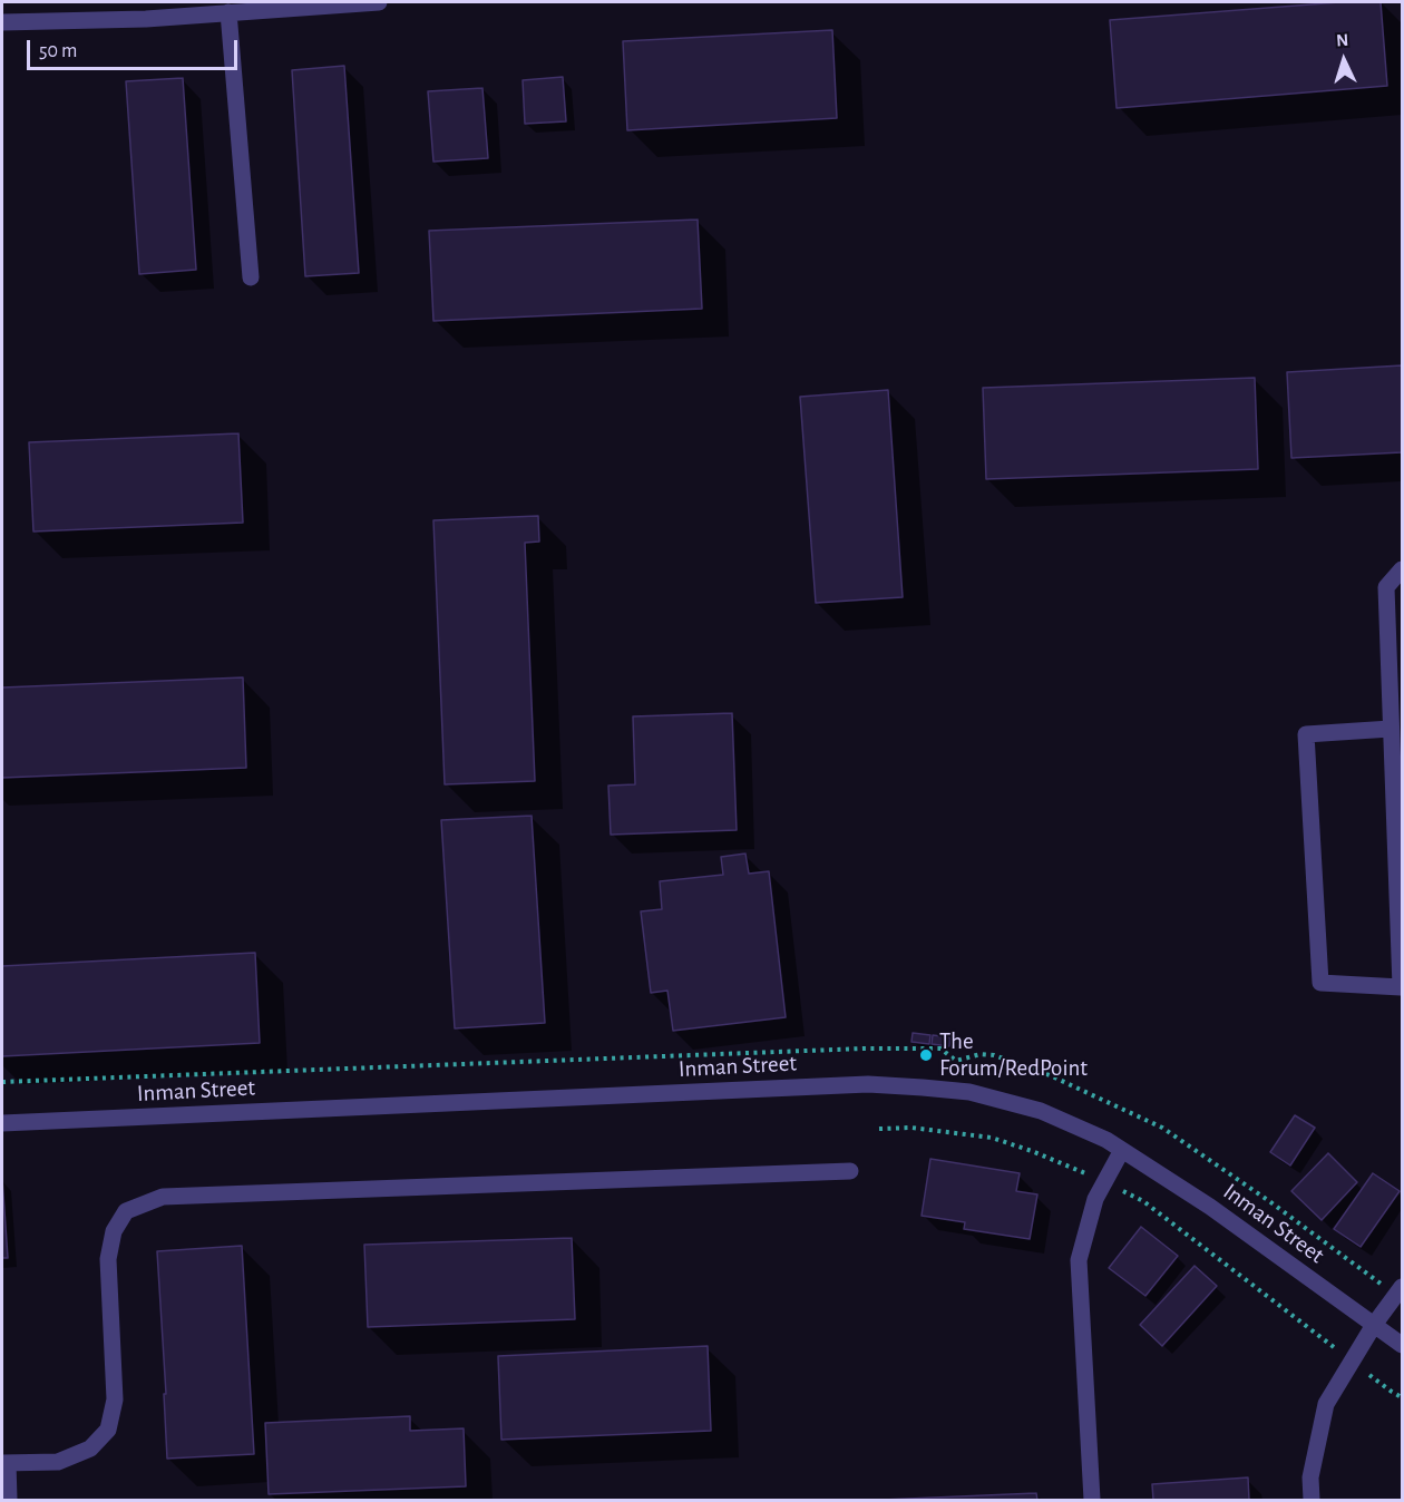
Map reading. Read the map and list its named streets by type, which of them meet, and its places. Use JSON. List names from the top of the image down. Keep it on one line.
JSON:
{"streets":{"street":["Inman Street"]},"places":["The Forum/RedPoint"],"scale_bar":"50 m","north":"top"}
